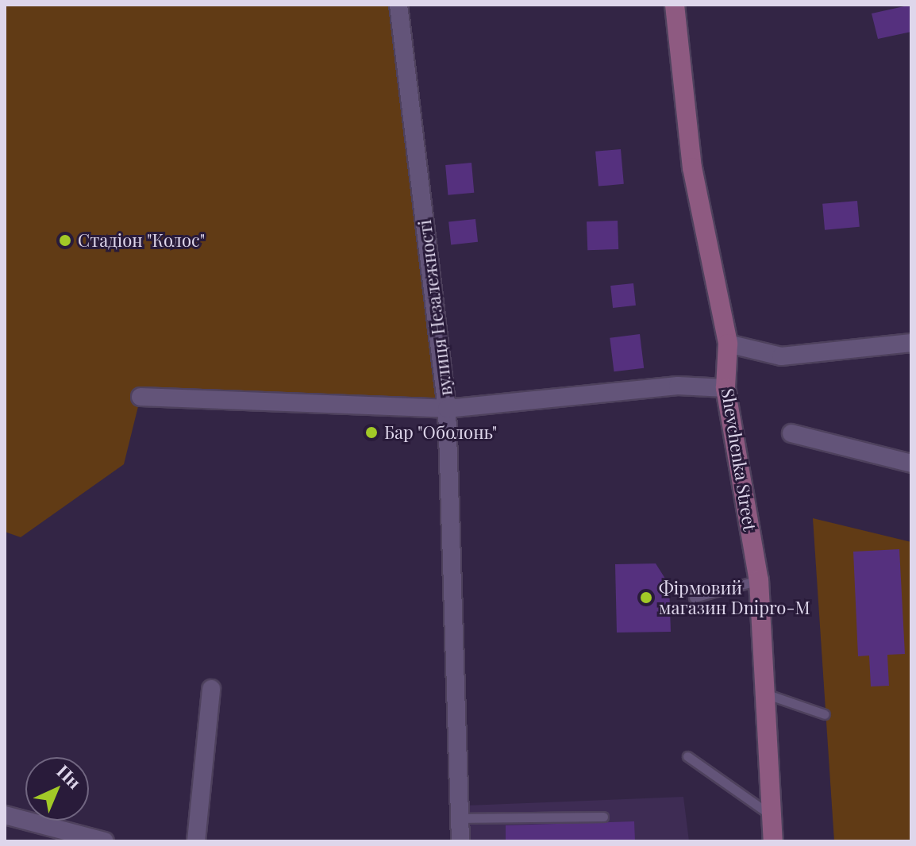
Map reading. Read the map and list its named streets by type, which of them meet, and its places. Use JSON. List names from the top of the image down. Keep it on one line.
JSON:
{"streets":{"main road":["Shevchenka Street"],"street":["вулиця Незалежності"]},"places":["Стадіон \"Колос\"","Бар \"Оболонь\"","Фірмовий магазин Dnipro-M"],"north":"top right"}
